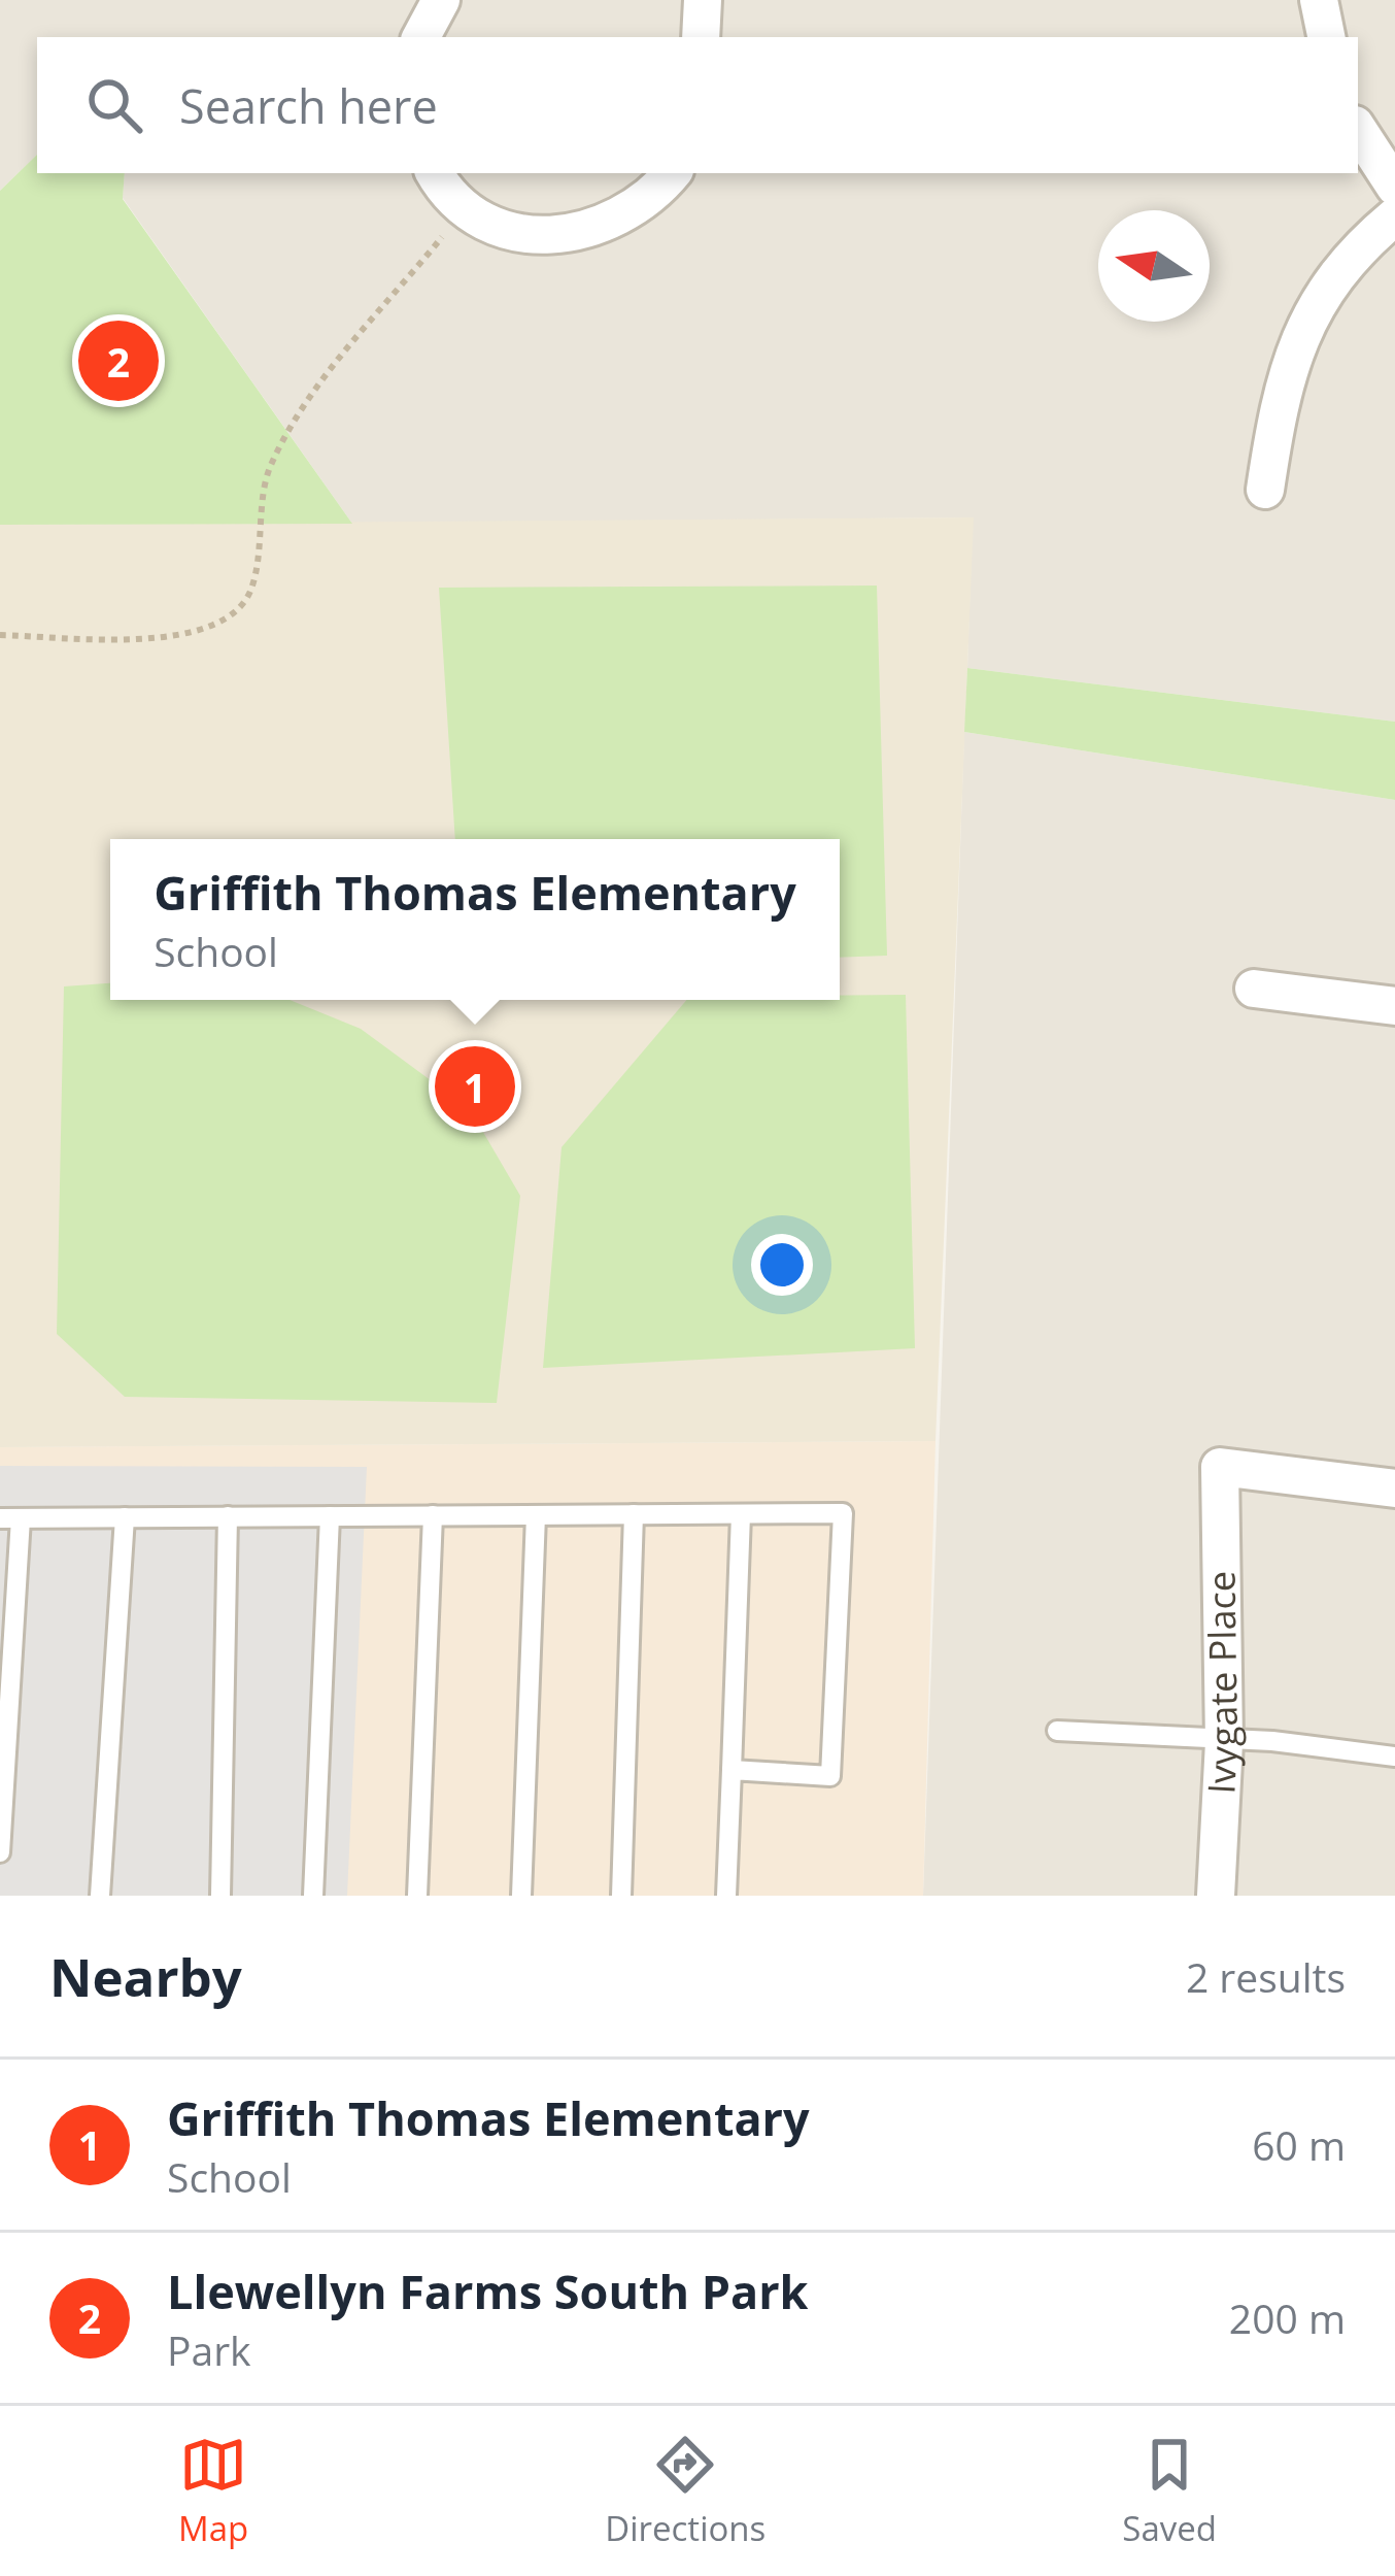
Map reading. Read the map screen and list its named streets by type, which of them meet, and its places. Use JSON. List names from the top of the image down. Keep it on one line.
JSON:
{"streets":{"street":["Ivygate Place"]},"north":"left","page":{"search":"Search here","pins":["2","1"],"popup":["Griffith Thomas Elementary","School"],"heading":["Nearby","2 results"],"list":[{"mark":"1","name":"Griffith Thomas Elementary","note":"School","value":"60 m"},{"mark":"2","name":"Llewellyn Farms South Park","note":"Park","value":"200 m"}],"nav":["Map","Directions","Saved"]}}
